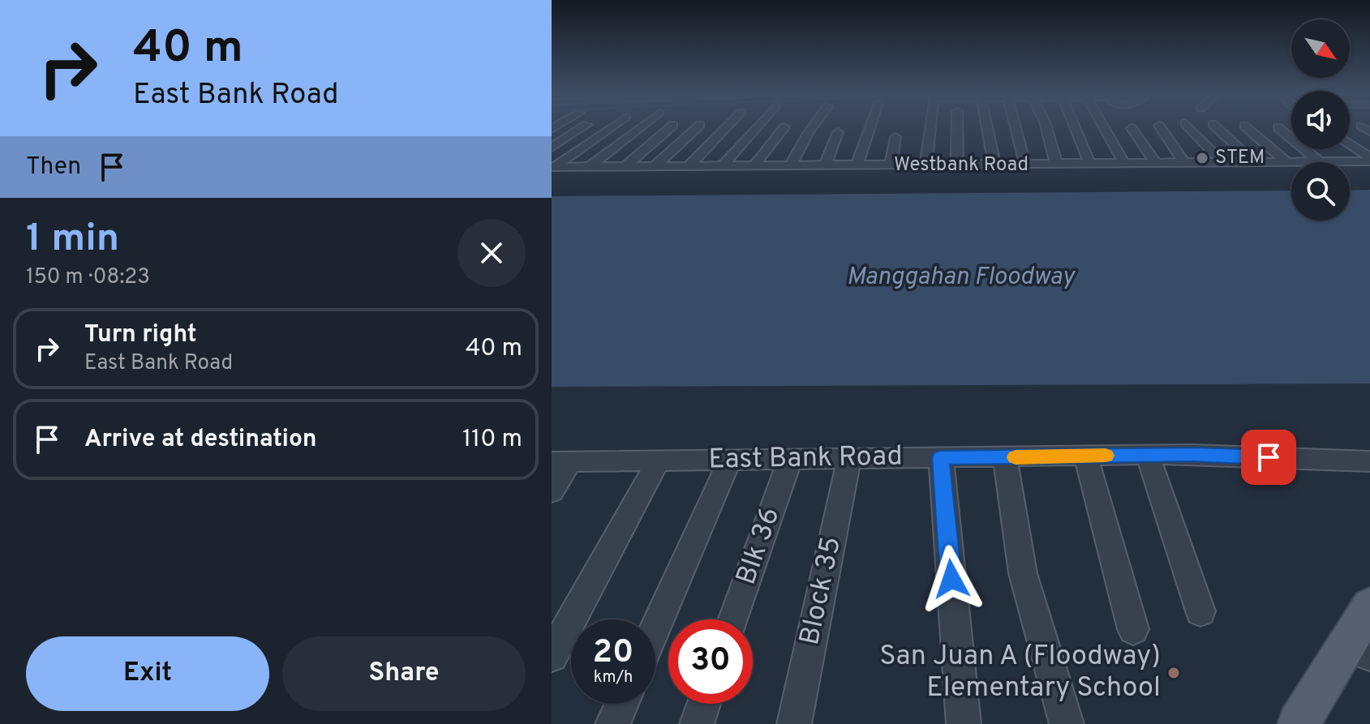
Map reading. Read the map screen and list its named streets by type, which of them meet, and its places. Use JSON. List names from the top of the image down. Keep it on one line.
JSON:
{"streets":{"street":["Westbank Road","East Bank Road","Blk 36","Block 35"]},"crossings":[["East Bank Road","Blk 36"],["East Bank Road","Block 35"]],"water":["Manggahan Floodway"],"places":["STEM","San Juan A (Floodway) Elementary School"],"north":"bottom right","page":{"turn":["40 m","East Bank Road"],"then":"Then","heading":["1 min","150 m · 08:23"],"list":[{"name":"Turn right","note":"East Bank Road","value":"40 m"},{"name":"Arrive at destination","value":"110 m"}],"speed":"20 km/h","limit":"30","buttons":["Exit","Share"]}}
